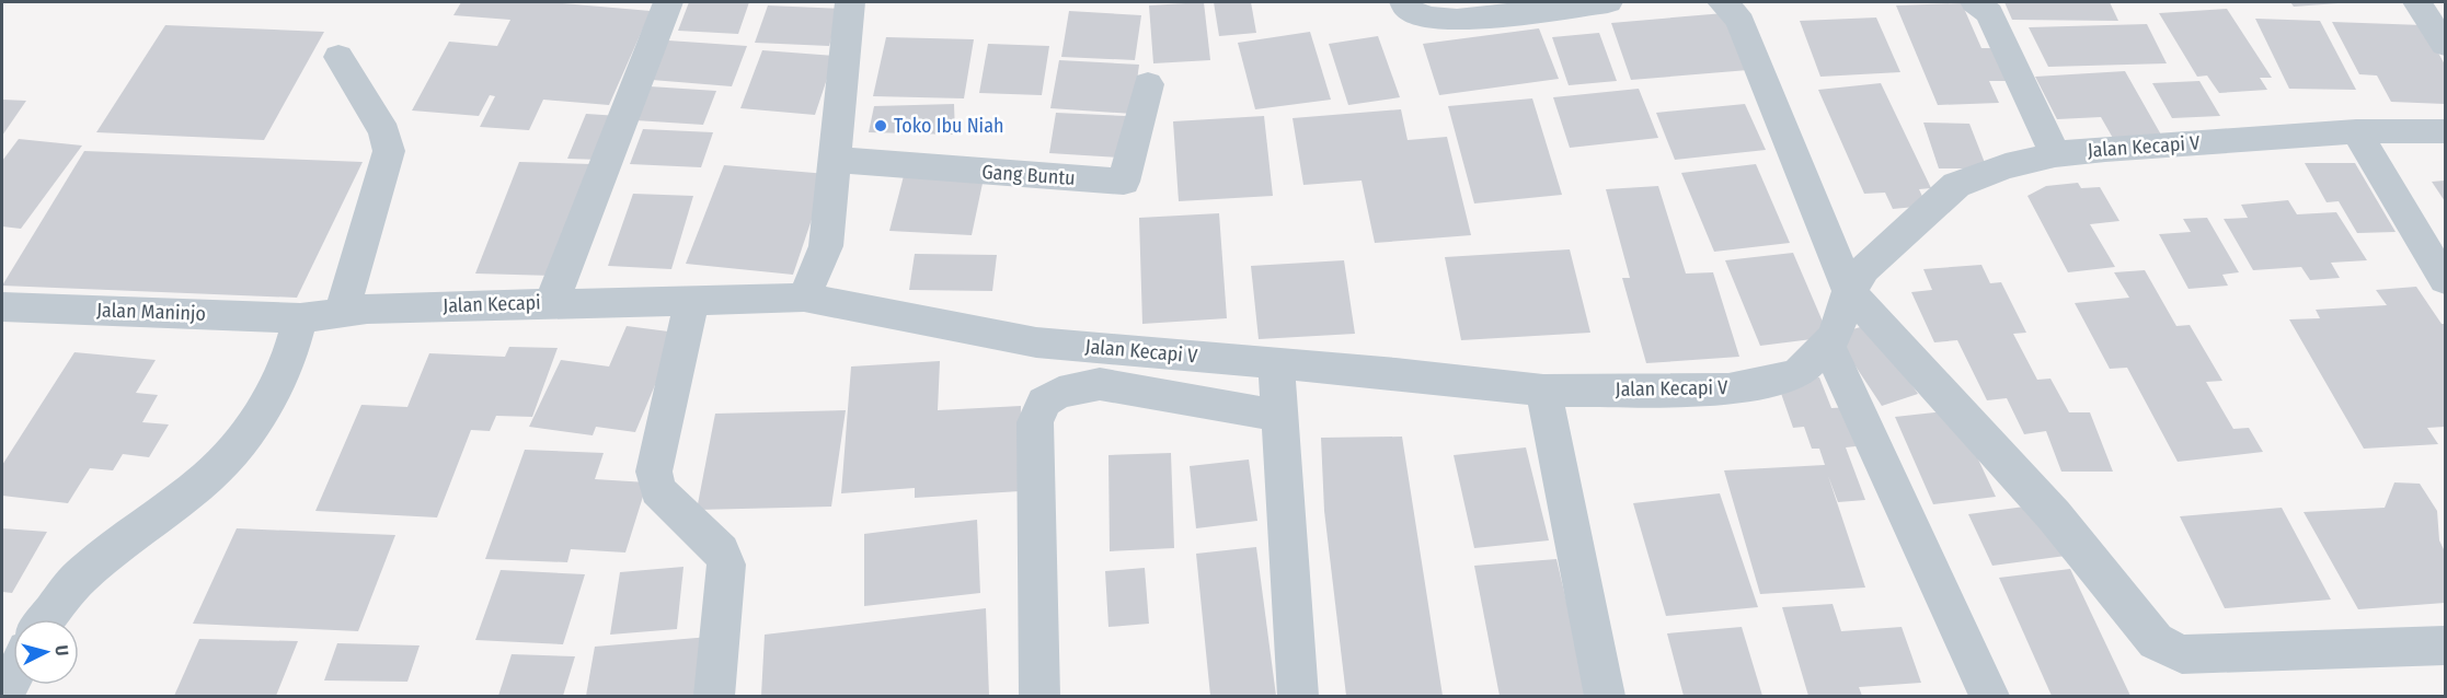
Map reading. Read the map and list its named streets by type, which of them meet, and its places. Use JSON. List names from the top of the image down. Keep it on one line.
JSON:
{"streets":{"street":["Jalan Kecapi V","Gang Buntu","Jalan Kecapi","Jalan Maninjo"]},"crossings":[["Jalan Kecapi V","Jalan Kecapi"],["Jalan Kecapi","Jalan Maninjo"]],"places":["Toko Ibu Niah"],"north":"right"}
